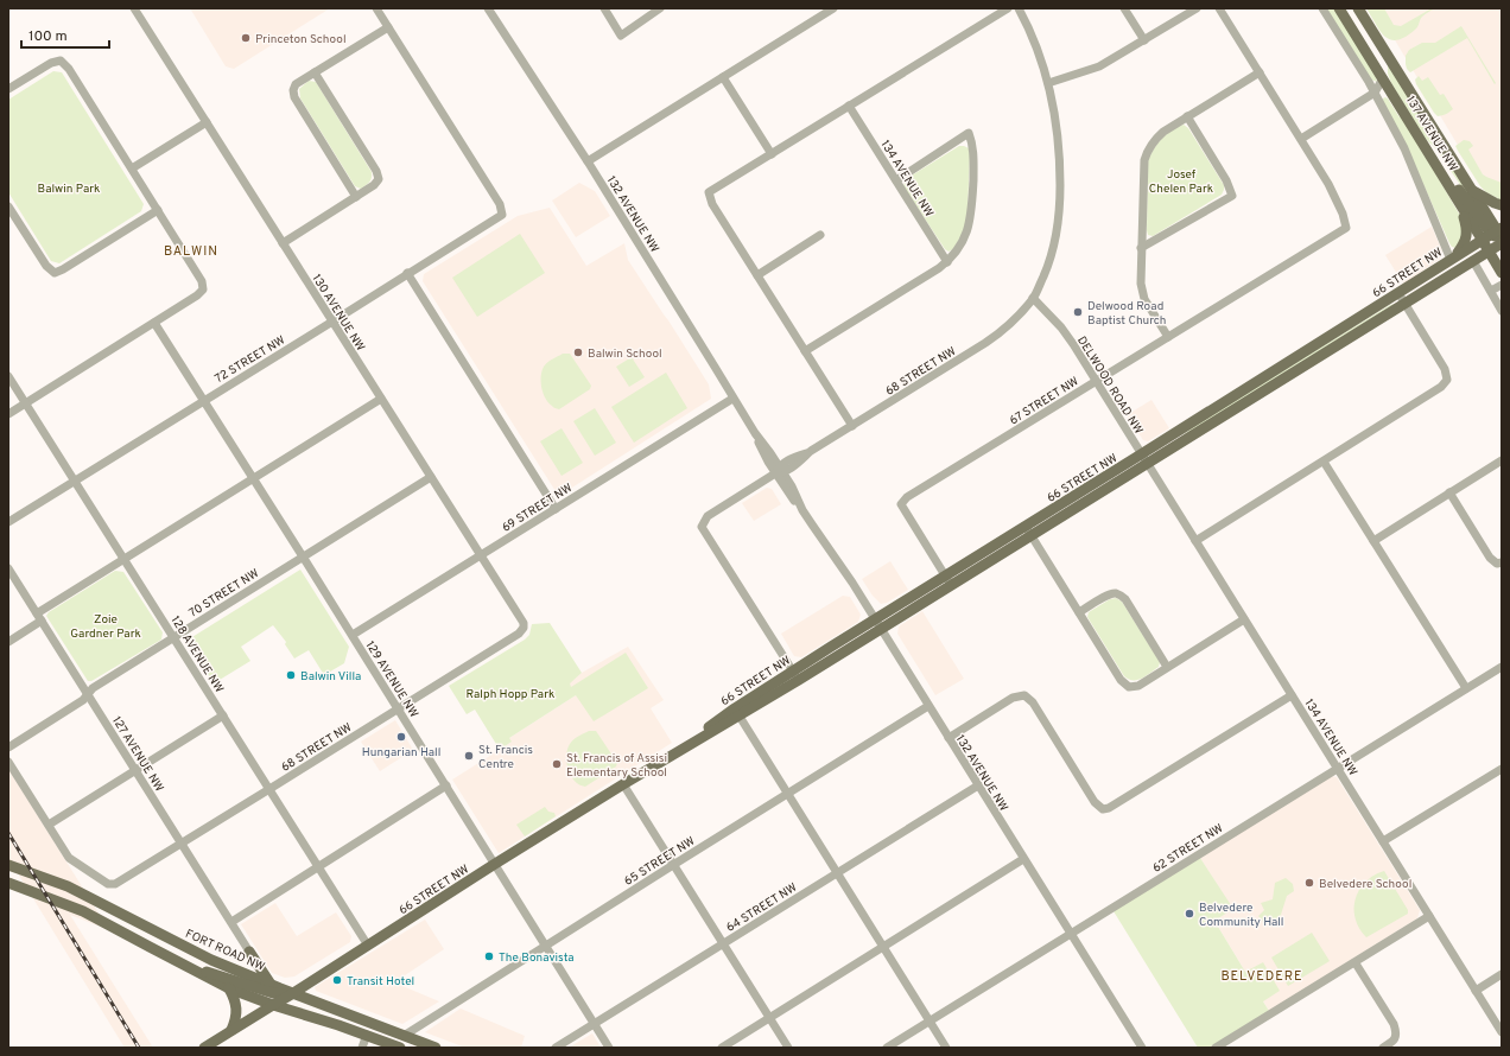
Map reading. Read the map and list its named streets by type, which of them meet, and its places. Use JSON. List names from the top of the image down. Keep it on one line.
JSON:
{"streets":{"main road":["137 AVENUE NW","66 STREET NW","FORT ROAD NW"],"street":["134 AVENUE NW","132 AVENUE NW","130 AVENUE NW","72 STREET NW","68 STREET NW","DELWOOD ROAD NW","67 STREET NW","69 STREET NW","70 STREET NW","128 AVENUE NW","129 AVENUE NW","127 AVENUE NW","62 STREET NW","65 STREET NW","64 STREET NW"]},"crossings":[["137 AVENUE NW","66 STREET NW"],["134 AVENUE NW","66 STREET NW"],["134 AVENUE NW","DELWOOD ROAD NW"],["134 AVENUE NW","62 STREET NW"],["132 AVENUE NW","66 STREET NW"],["132 AVENUE NW","68 STREET NW"],["132 AVENUE NW","69 STREET NW"],["132 AVENUE NW","62 STREET NW"],["132 AVENUE NW","65 STREET NW"],["132 AVENUE NW","64 STREET NW"],["66 STREET NW","68 STREET NW"],["66 STREET NW","DELWOOD ROAD NW"],["66 STREET NW","67 STREET NW"],["66 STREET NW","128 AVENUE NW"],["66 STREET NW","129 AVENUE NW"],["66 STREET NW","FORT ROAD NW"],["130 AVENUE NW","72 STREET NW"],["130 AVENUE NW","68 STREET NW"],["130 AVENUE NW","69 STREET NW"],["130 AVENUE NW","70 STREET NW"],["72 STREET NW","128 AVENUE NW"],["72 STREET NW","129 AVENUE NW"],["68 STREET NW","DELWOOD ROAD NW"],["68 STREET NW","128 AVENUE NW"],["68 STREET NW","129 AVENUE NW"],["68 STREET NW","127 AVENUE NW"],["DELWOOD ROAD NW","67 STREET NW"],["69 STREET NW","129 AVENUE NW"],["70 STREET NW","128 AVENUE NW"],["70 STREET NW","129 AVENUE NW"],["70 STREET NW","127 AVENUE NW"],["129 AVENUE NW","65 STREET NW"],["129 AVENUE NW","64 STREET NW"],["65 STREET NW","FORT ROAD NW"]],"districts":["BALWIN","BELVEDERE"],"parks":["Josef Chelen Park","Balwin Park","Zoie Gardner Park","Ralph Hopp Park"],"places":["Princeton School","Delwood Road Baptist Church","Balwin School","Balwin Villa","Hungarian Hall","St. Francis Centre","St. Francis of Assisi Elementary School","Belvedere School","Belvedere Community Hall","The Bonavista","Transit Hotel"],"scale_bar":"100 m"}
